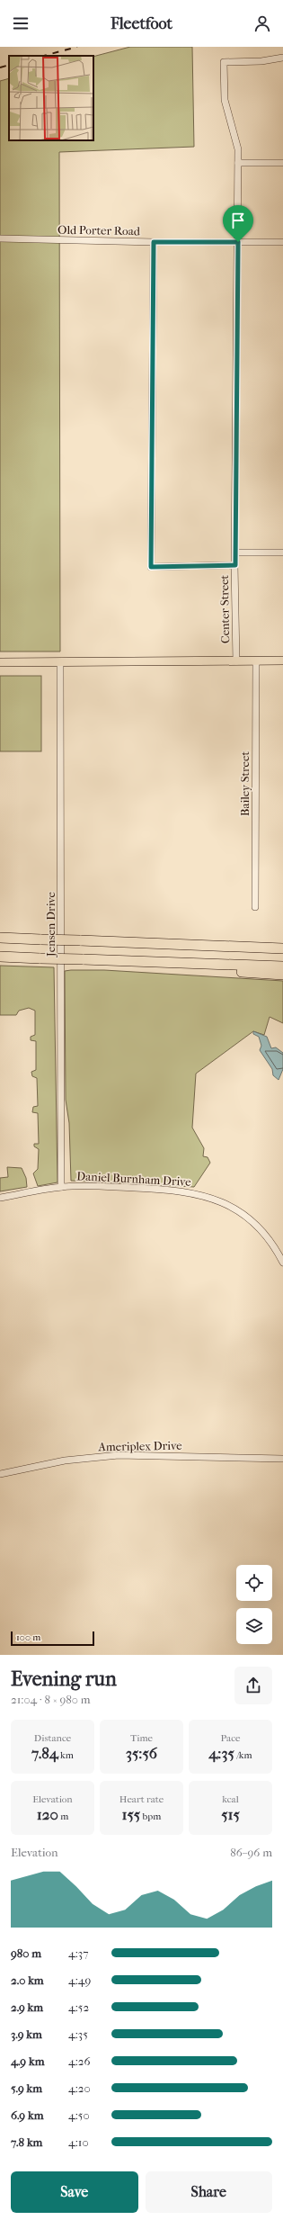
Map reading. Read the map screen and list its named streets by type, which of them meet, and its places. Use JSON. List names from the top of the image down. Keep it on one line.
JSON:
{"streets":{"street":["Old Porter Road","Center Street","Bailey Street","Jensen Drive","Daniel Burnham Drive","Ameriplex Drive"]},"crossings":[["Old Porter Road","Center Street"],["Jensen Drive","Daniel Burnham Drive"]],"scale_bar":"100 m","page":{"header":"Fleetfoot","scale":"100 m","heading":["Evening run","21:04 · 8 × 980 m"],"stats":[["Distance","7.84 km"],["Time","35:56"],["Pace","4:35 /km"],["Elevation","120 m"],["Heart rate","155 bpm"],["kcal","515"]],"chart":["Elevation","86–96 m"],"list":[{"name":"980 m","note":"4:37"},{"name":"2.0 km","note":"4:49"},{"name":"2.9 km","note":"4:52"},{"name":"3.9 km","note":"4:35"},{"name":"4.9 km","note":"4:26"},{"name":"5.9 km","note":"4:20"},{"name":"6.9 km","note":"4:50"},{"name":"7.8 km","note":"4:10"}],"buttons":["Save","Share"]}}
